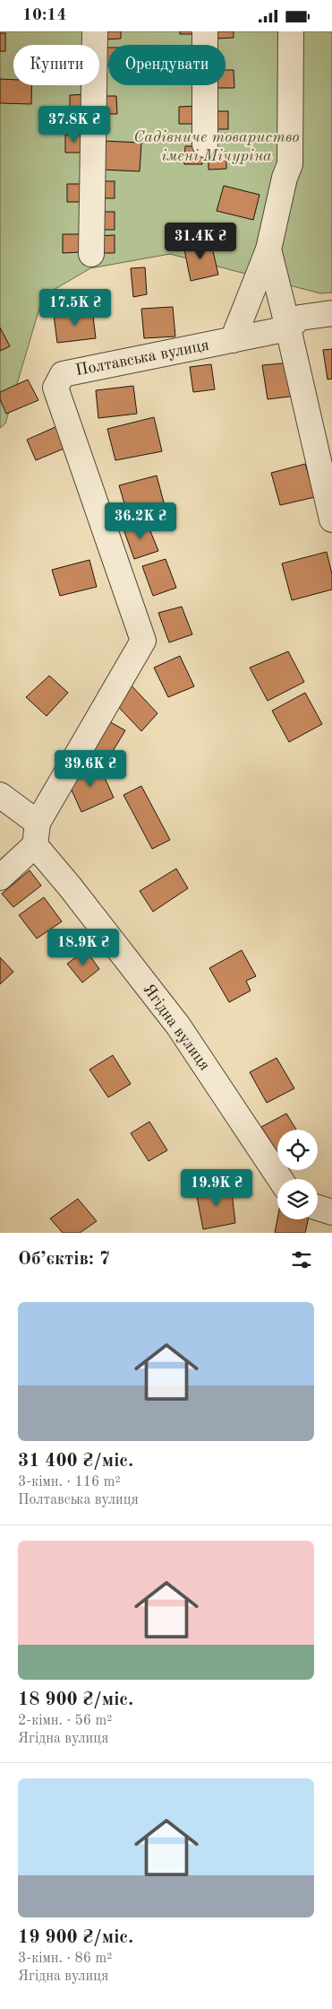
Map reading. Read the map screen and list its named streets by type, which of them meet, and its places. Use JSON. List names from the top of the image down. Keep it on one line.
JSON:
{"streets":{"street":["Полтавська вулиця","Ягідна вулиця"]},"crossings":[["Полтавська вулиця","Ягідна вулиця"]],"parks":["Садівниче товариство імені Мічуріна"],"page":{"status":"10:14","chip":["Купити","Орендувати"],"price":["37.8K ₴","31.4K ₴","17.5K ₴","36.2K ₴","39.6K ₴","18.9K ₴","19.9K ₴"],"heading":"Об’єктів: 7","list":[{"name":"31 400 ₴/міс.","note":"3-кімн. · 116 m² · Полтавська вулиця"},{"name":"18 900 ₴/міс.","note":"2-кімн. · 56 m² · Ягідна вулиця"},{"name":"19 900 ₴/міс.","note":"3-кімн. · 86 m² · Ягідна вулиця"}]}}
